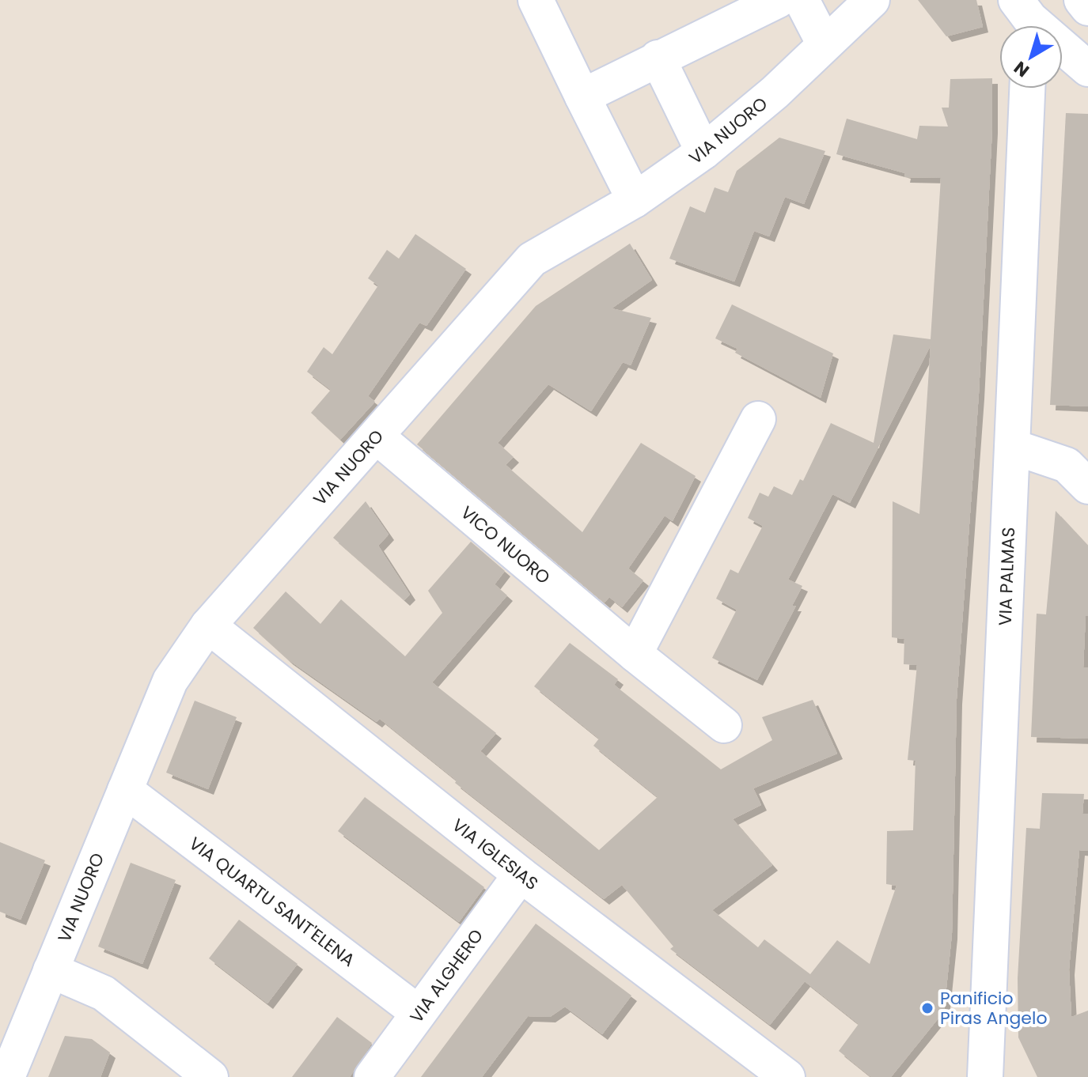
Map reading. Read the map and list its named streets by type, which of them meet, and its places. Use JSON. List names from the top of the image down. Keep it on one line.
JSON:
{"streets":{"street":["VIA NUORO","VICO NUORO","VIA PALMAS","VIA IGLESIAS","VIA QUARTU SANT'ELENA","VIA ALGHERO"]},"crossings":[["VIA NUORO","VICO NUORO"],["VIA NUORO","VIA IGLESIAS"],["VIA NUORO","VIA QUARTU SANT'ELENA"],["VIA IGLESIAS","VIA ALGHERO"],["VIA QUARTU SANT'ELENA","VIA ALGHERO"]],"places":["Panificio Piras Angelo"],"north":"bottom left"}
